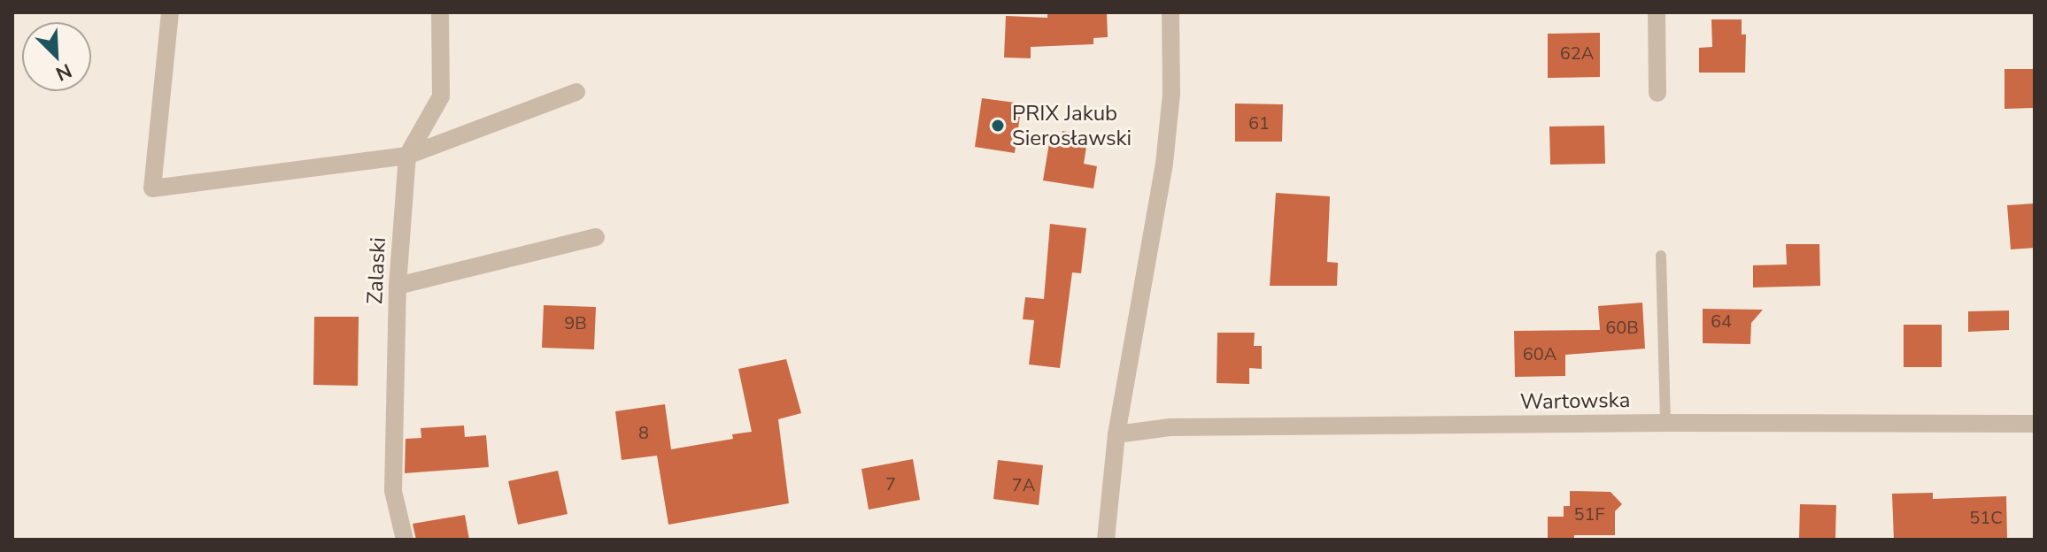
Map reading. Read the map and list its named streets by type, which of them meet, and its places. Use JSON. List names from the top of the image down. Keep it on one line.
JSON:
{"streets":{"street":["Zalaski","Wartowska"]},"places":["PRIX Jakub Sierosławski"],"house_numbers":["62A","61","64","9B","60B","60A","8","7","7A","51F","51C"],"north":"bottom right"}
